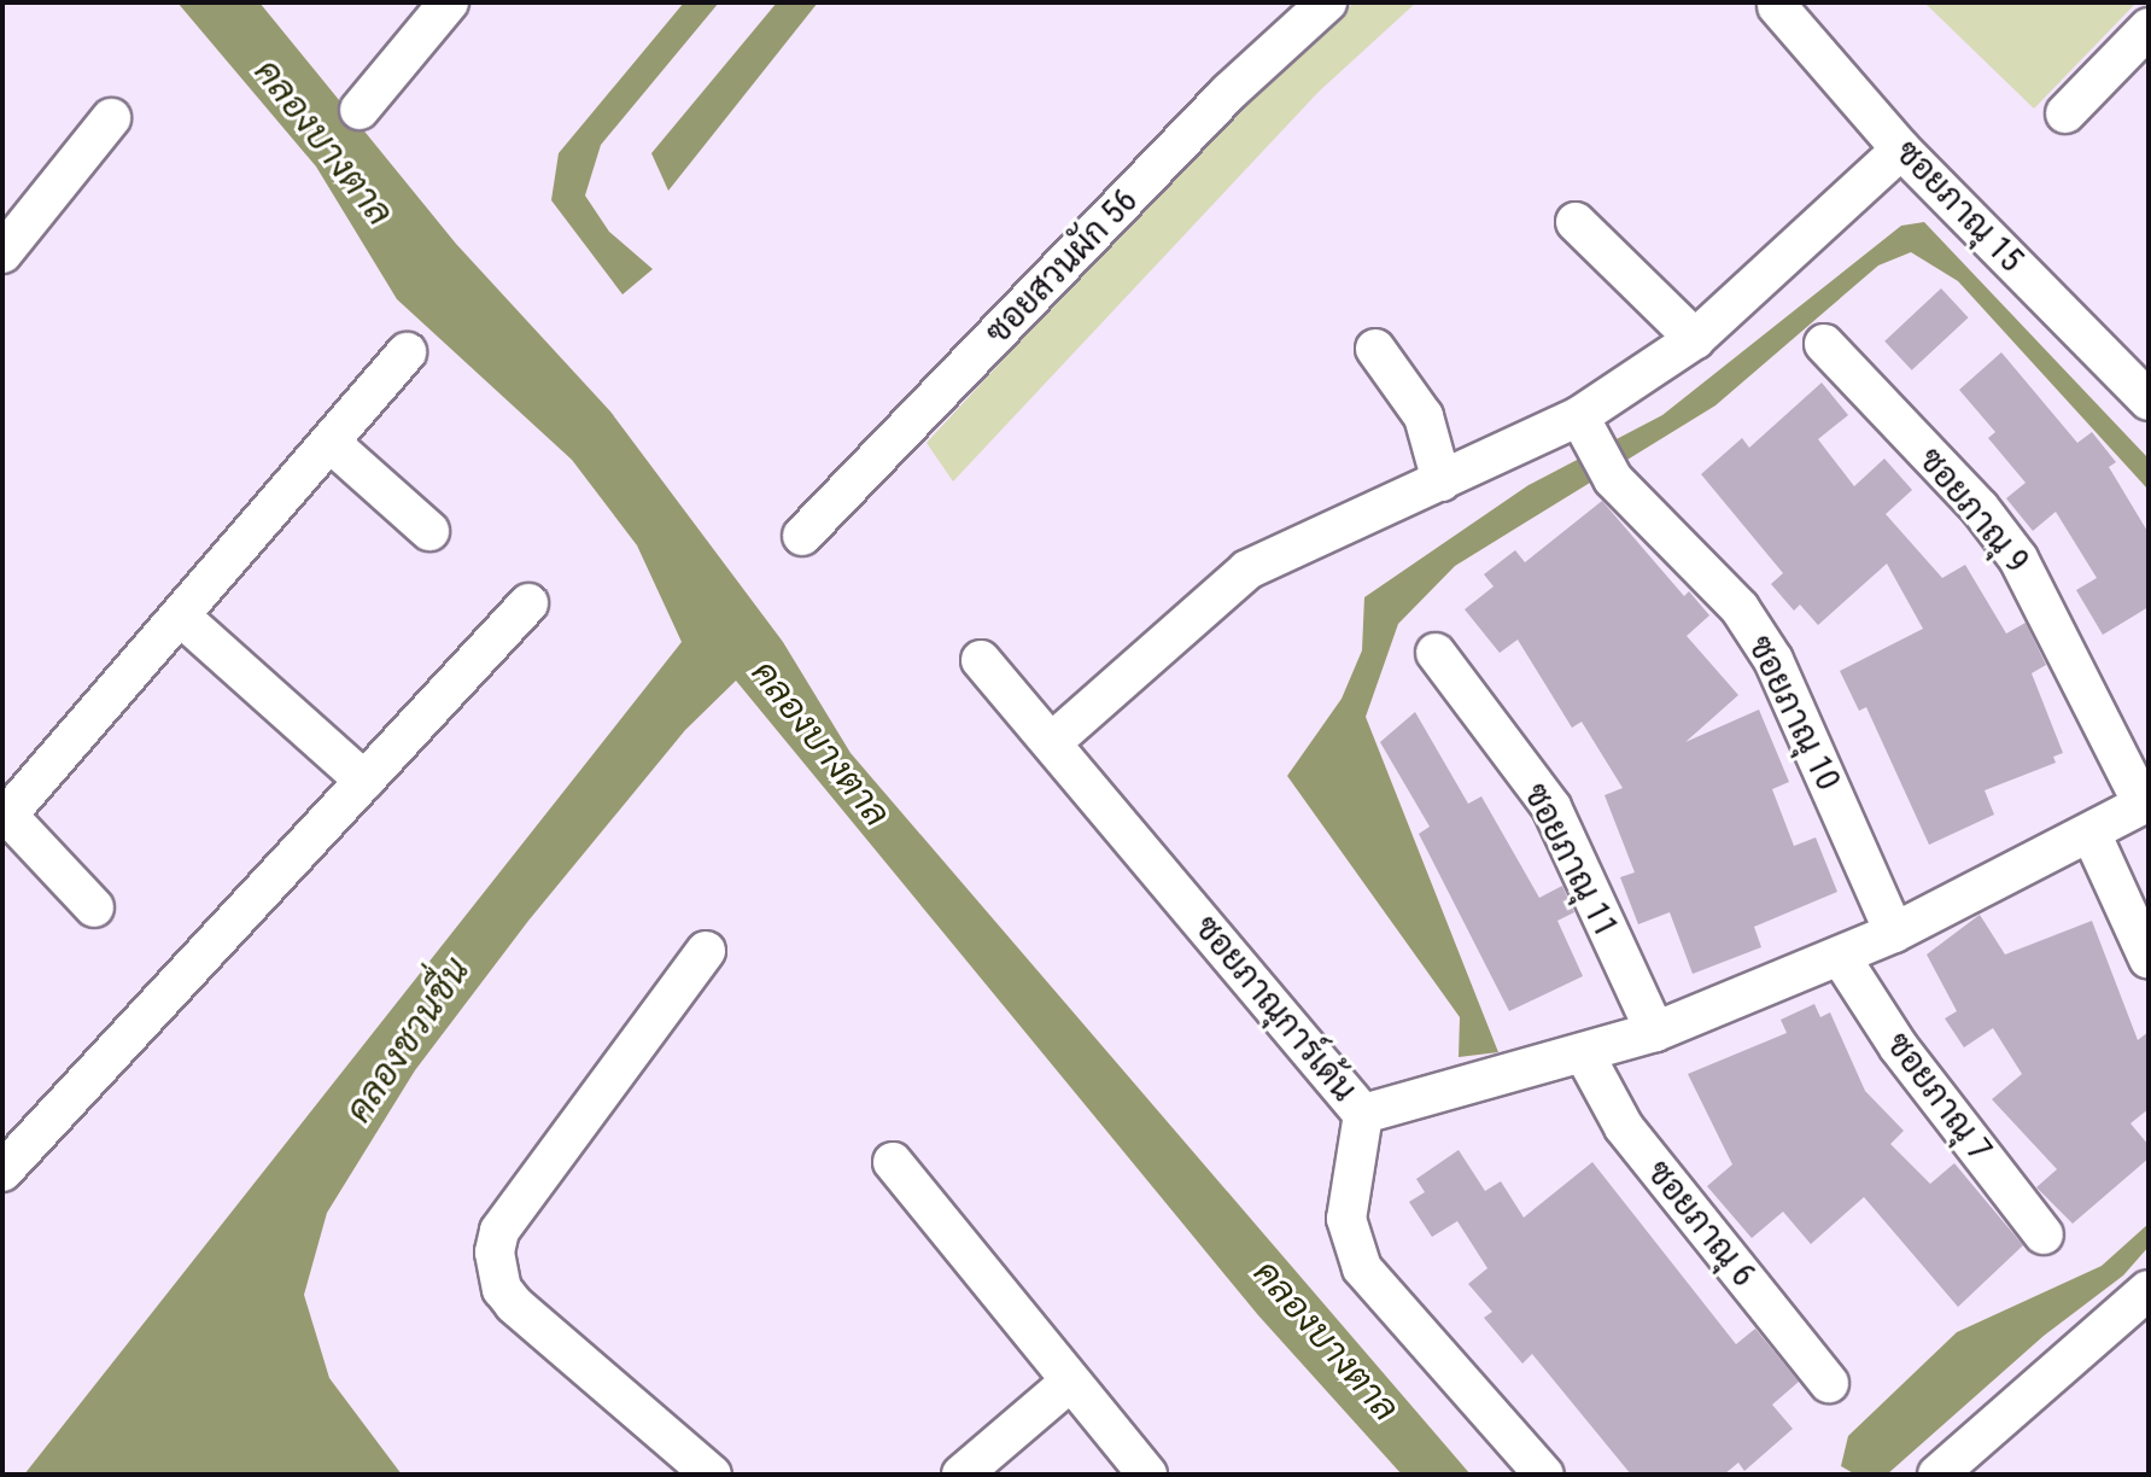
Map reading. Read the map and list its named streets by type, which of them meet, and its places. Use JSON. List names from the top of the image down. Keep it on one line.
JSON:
{"streets":{"street":["ซอยภาณุ 15","ซอยสวนผัก 56","ซอยภาณุ 9","ซอยภาณุ 10","ซอยภาณุ 11","ซอยภาณุการ์เด้น","ซอยภาณุ 7","ซอยภาณุ 6"]},"water":["คลองบางตาล","คลองชวนชื่น"]}
